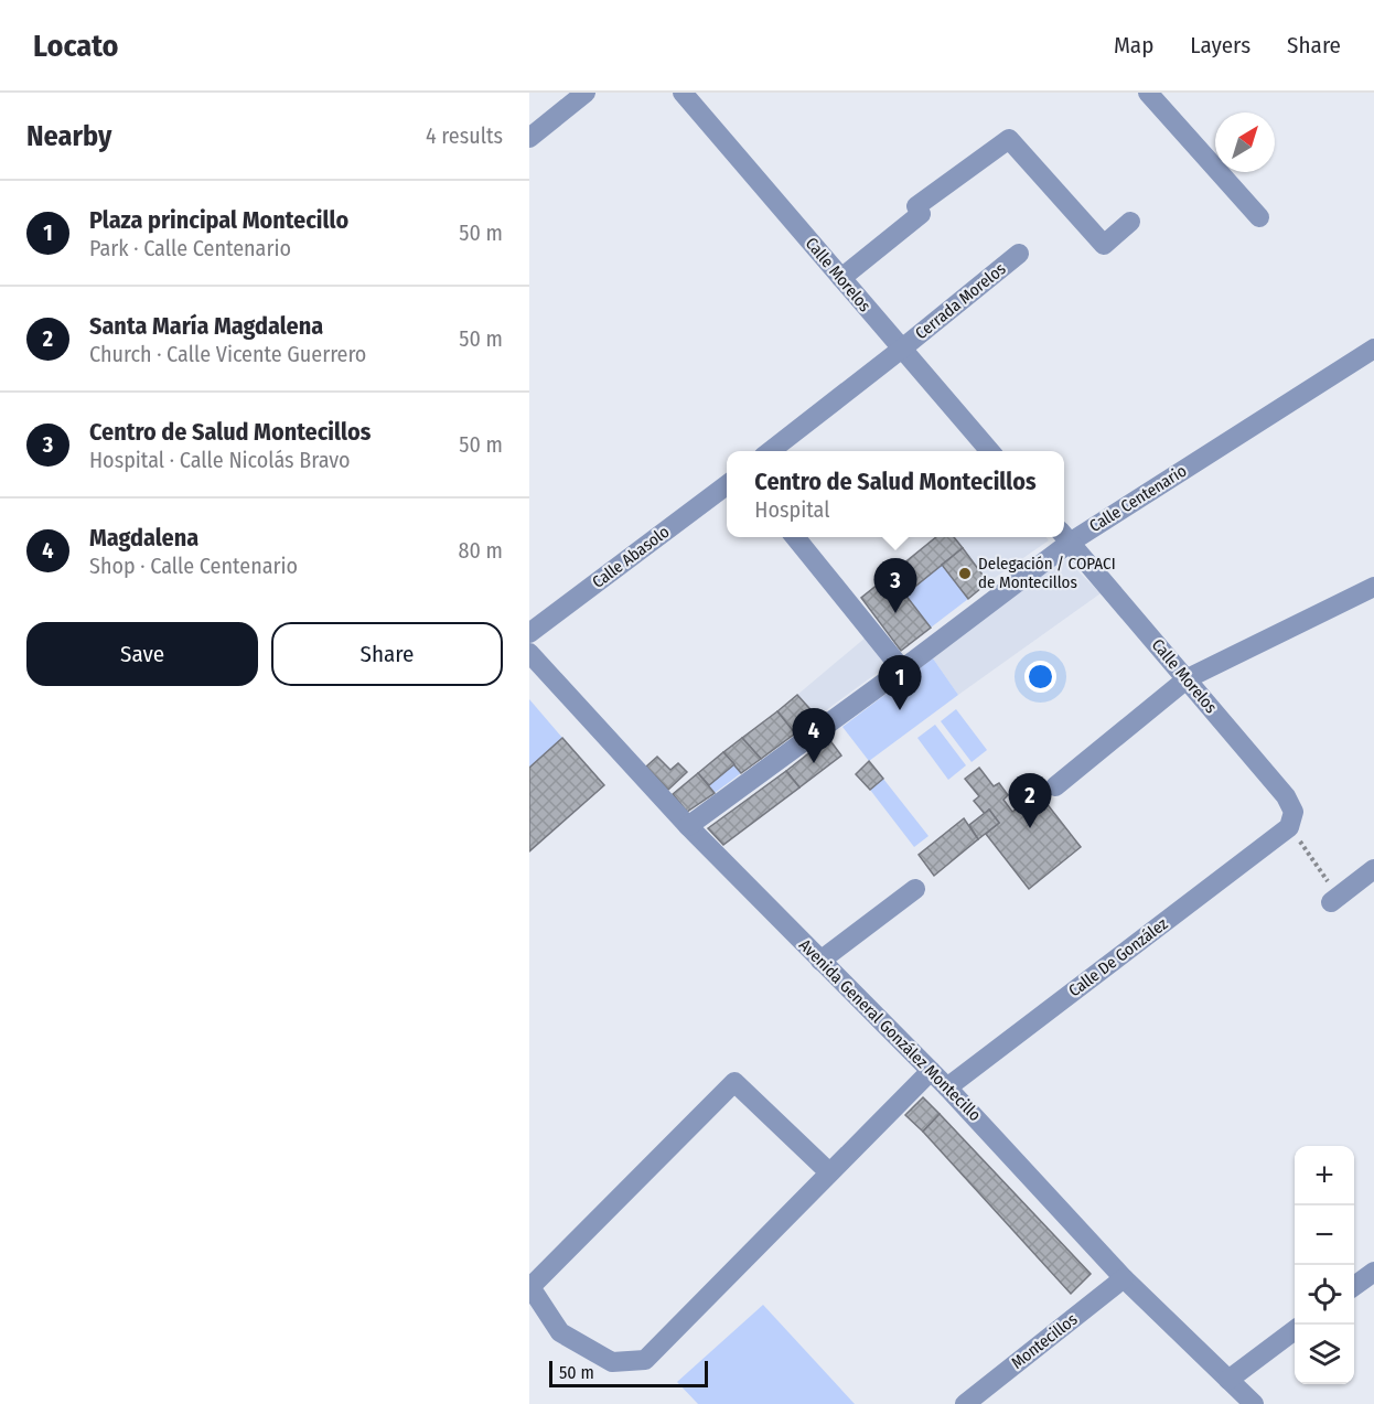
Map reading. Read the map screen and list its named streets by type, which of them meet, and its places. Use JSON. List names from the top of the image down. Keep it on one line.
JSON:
{"streets":{"street":["Calle Morelos","Cerrada Morelos","Calle Centenario","Calle Abasolo","Calle De González","Avenida General González Montecillo","Montecillos"]},"crossings":[["Calle Morelos","Cerrada Morelos"],["Calle Morelos","Calle Centenario"],["Calle Morelos","Calle De González"],["Calle Centenario","Avenida General González Montecillo"],["Calle De González","Avenida General González Montecillo"],["Avenida General González Montecillo","Montecillos"]],"places":["Delegación / COPACI de Montecillos"],"scale_bar":"50 m","north":"top right","page":{"header":"Locato","nav":["Map","Layers","Share"],"heading":["Nearby","4 results"],"list":[{"mark":"1","name":"Plaza principal Montecillo","note":"Park · Calle Centenario","value":"50 m"},{"mark":"2","name":"Santa María Magdalena","note":"Church · Calle Vicente Guerrero","value":"50 m"},{"mark":"3","name":"Centro de Salud Montecillos","note":"Hospital · Calle Nicolás Bravo","value":"50 m"},{"mark":"4","name":"Magdalena","note":"Shop · Calle Centenario","value":"80 m"}],"popup":["Centro de Salud Montecillos","Hospital"],"pins":["3","1","4","2"],"buttons":["Save","Share"],"map_buttons":["+","−"],"scale":"50 m"}}
